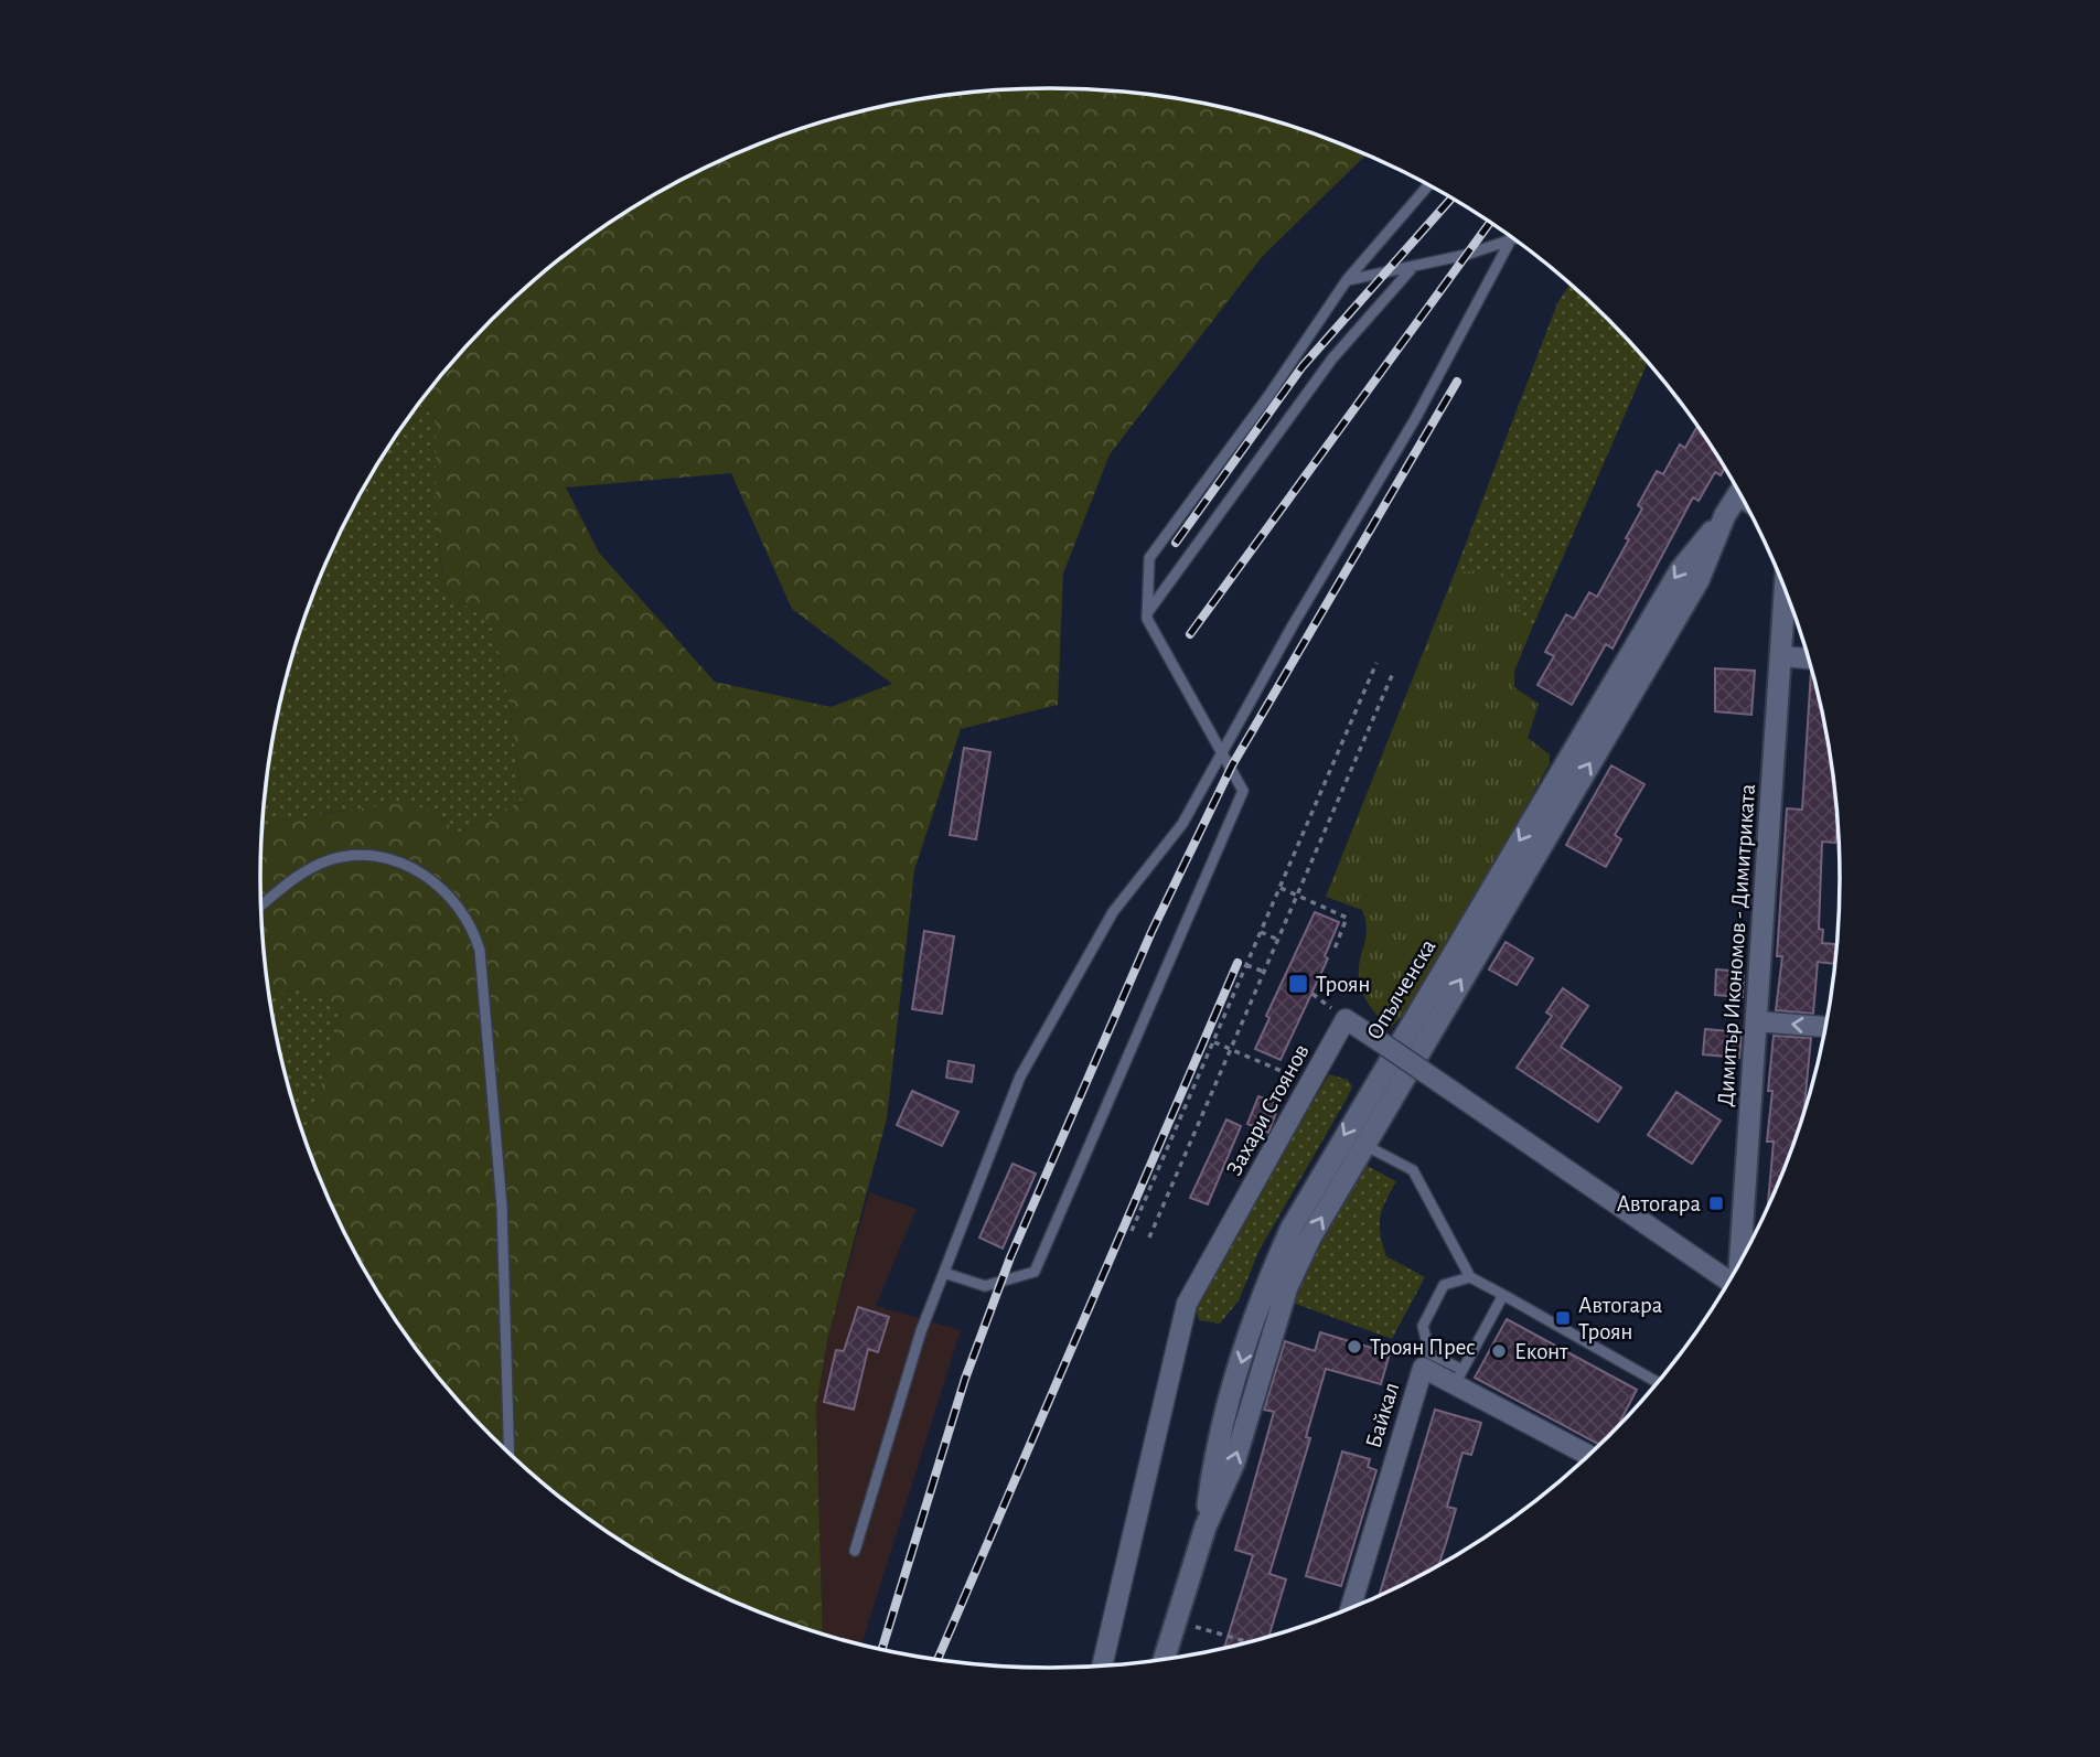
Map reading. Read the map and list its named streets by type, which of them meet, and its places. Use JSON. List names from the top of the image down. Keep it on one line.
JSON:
{"streets":{"street":["Димитър Икономов - Димитриката","Опълченска","Захари Стоянов","Байкал"]},"places":{"transit":["Троян","Автогара","Автогара Троян"],"other":["Троян Прес","Еконт"]}}
